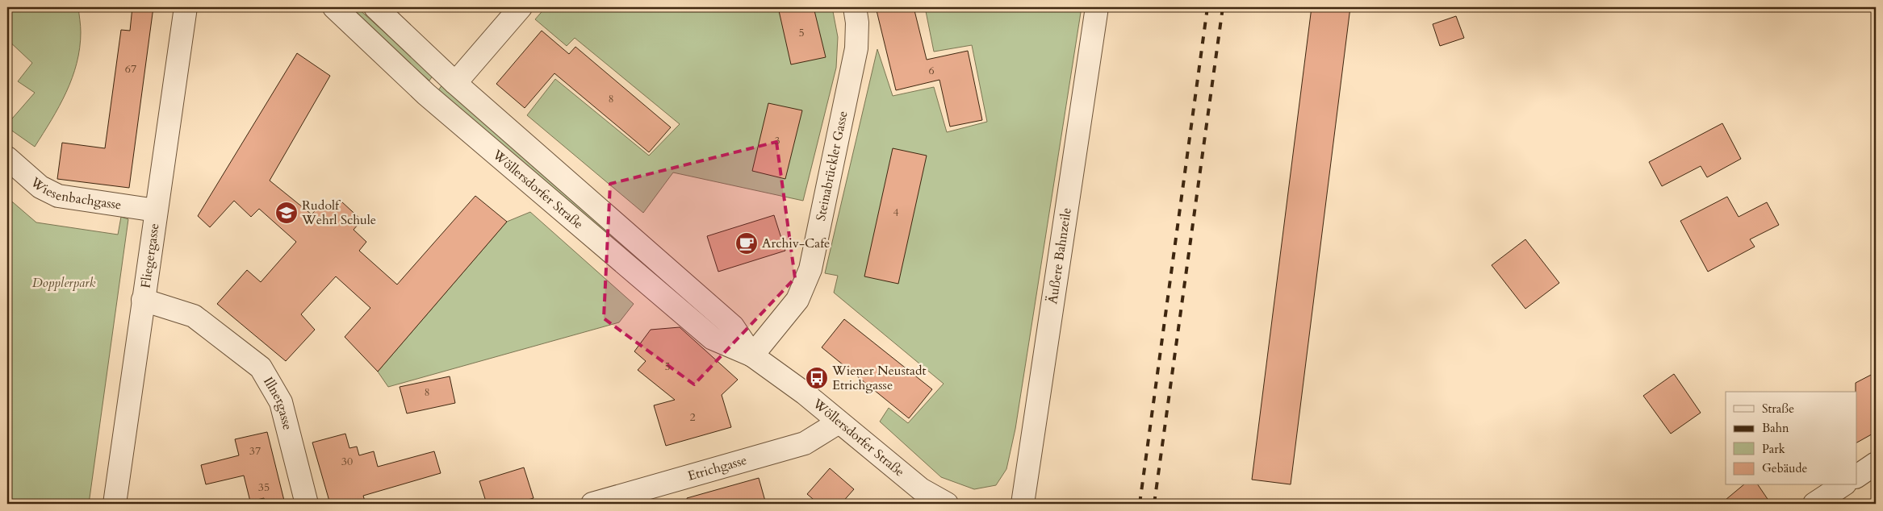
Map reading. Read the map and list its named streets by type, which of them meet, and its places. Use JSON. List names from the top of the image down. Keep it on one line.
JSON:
{"streets":{"street":["Steinabrückler Gasse","Wöllersdorfer Straße","Wiesenbachgasse","Fliegergasse","Äußere Bahnzeile","Illnergasse","Etrichgasse"]},"crossings":[["Steinabrückler Gasse","Wöllersdorfer Straße"],["Wöllersdorfer Straße","Etrichgasse"],["Wiesenbachgasse","Fliegergasse"],["Fliegergasse","Illnergasse"]],"parks":["Dopplerpark"],"places":{"school or university":["Rudolf Wehrl Schule"],"cafe":["Archiv-Cafe"],"bus stop":["Wiener Neustadt Etrichgasse"]},"house_numbers":["5","67","6","8","3","4","5","8","2","37","30","35"],"legend":["Straße","Bahn","Park","Gebäude"]}
